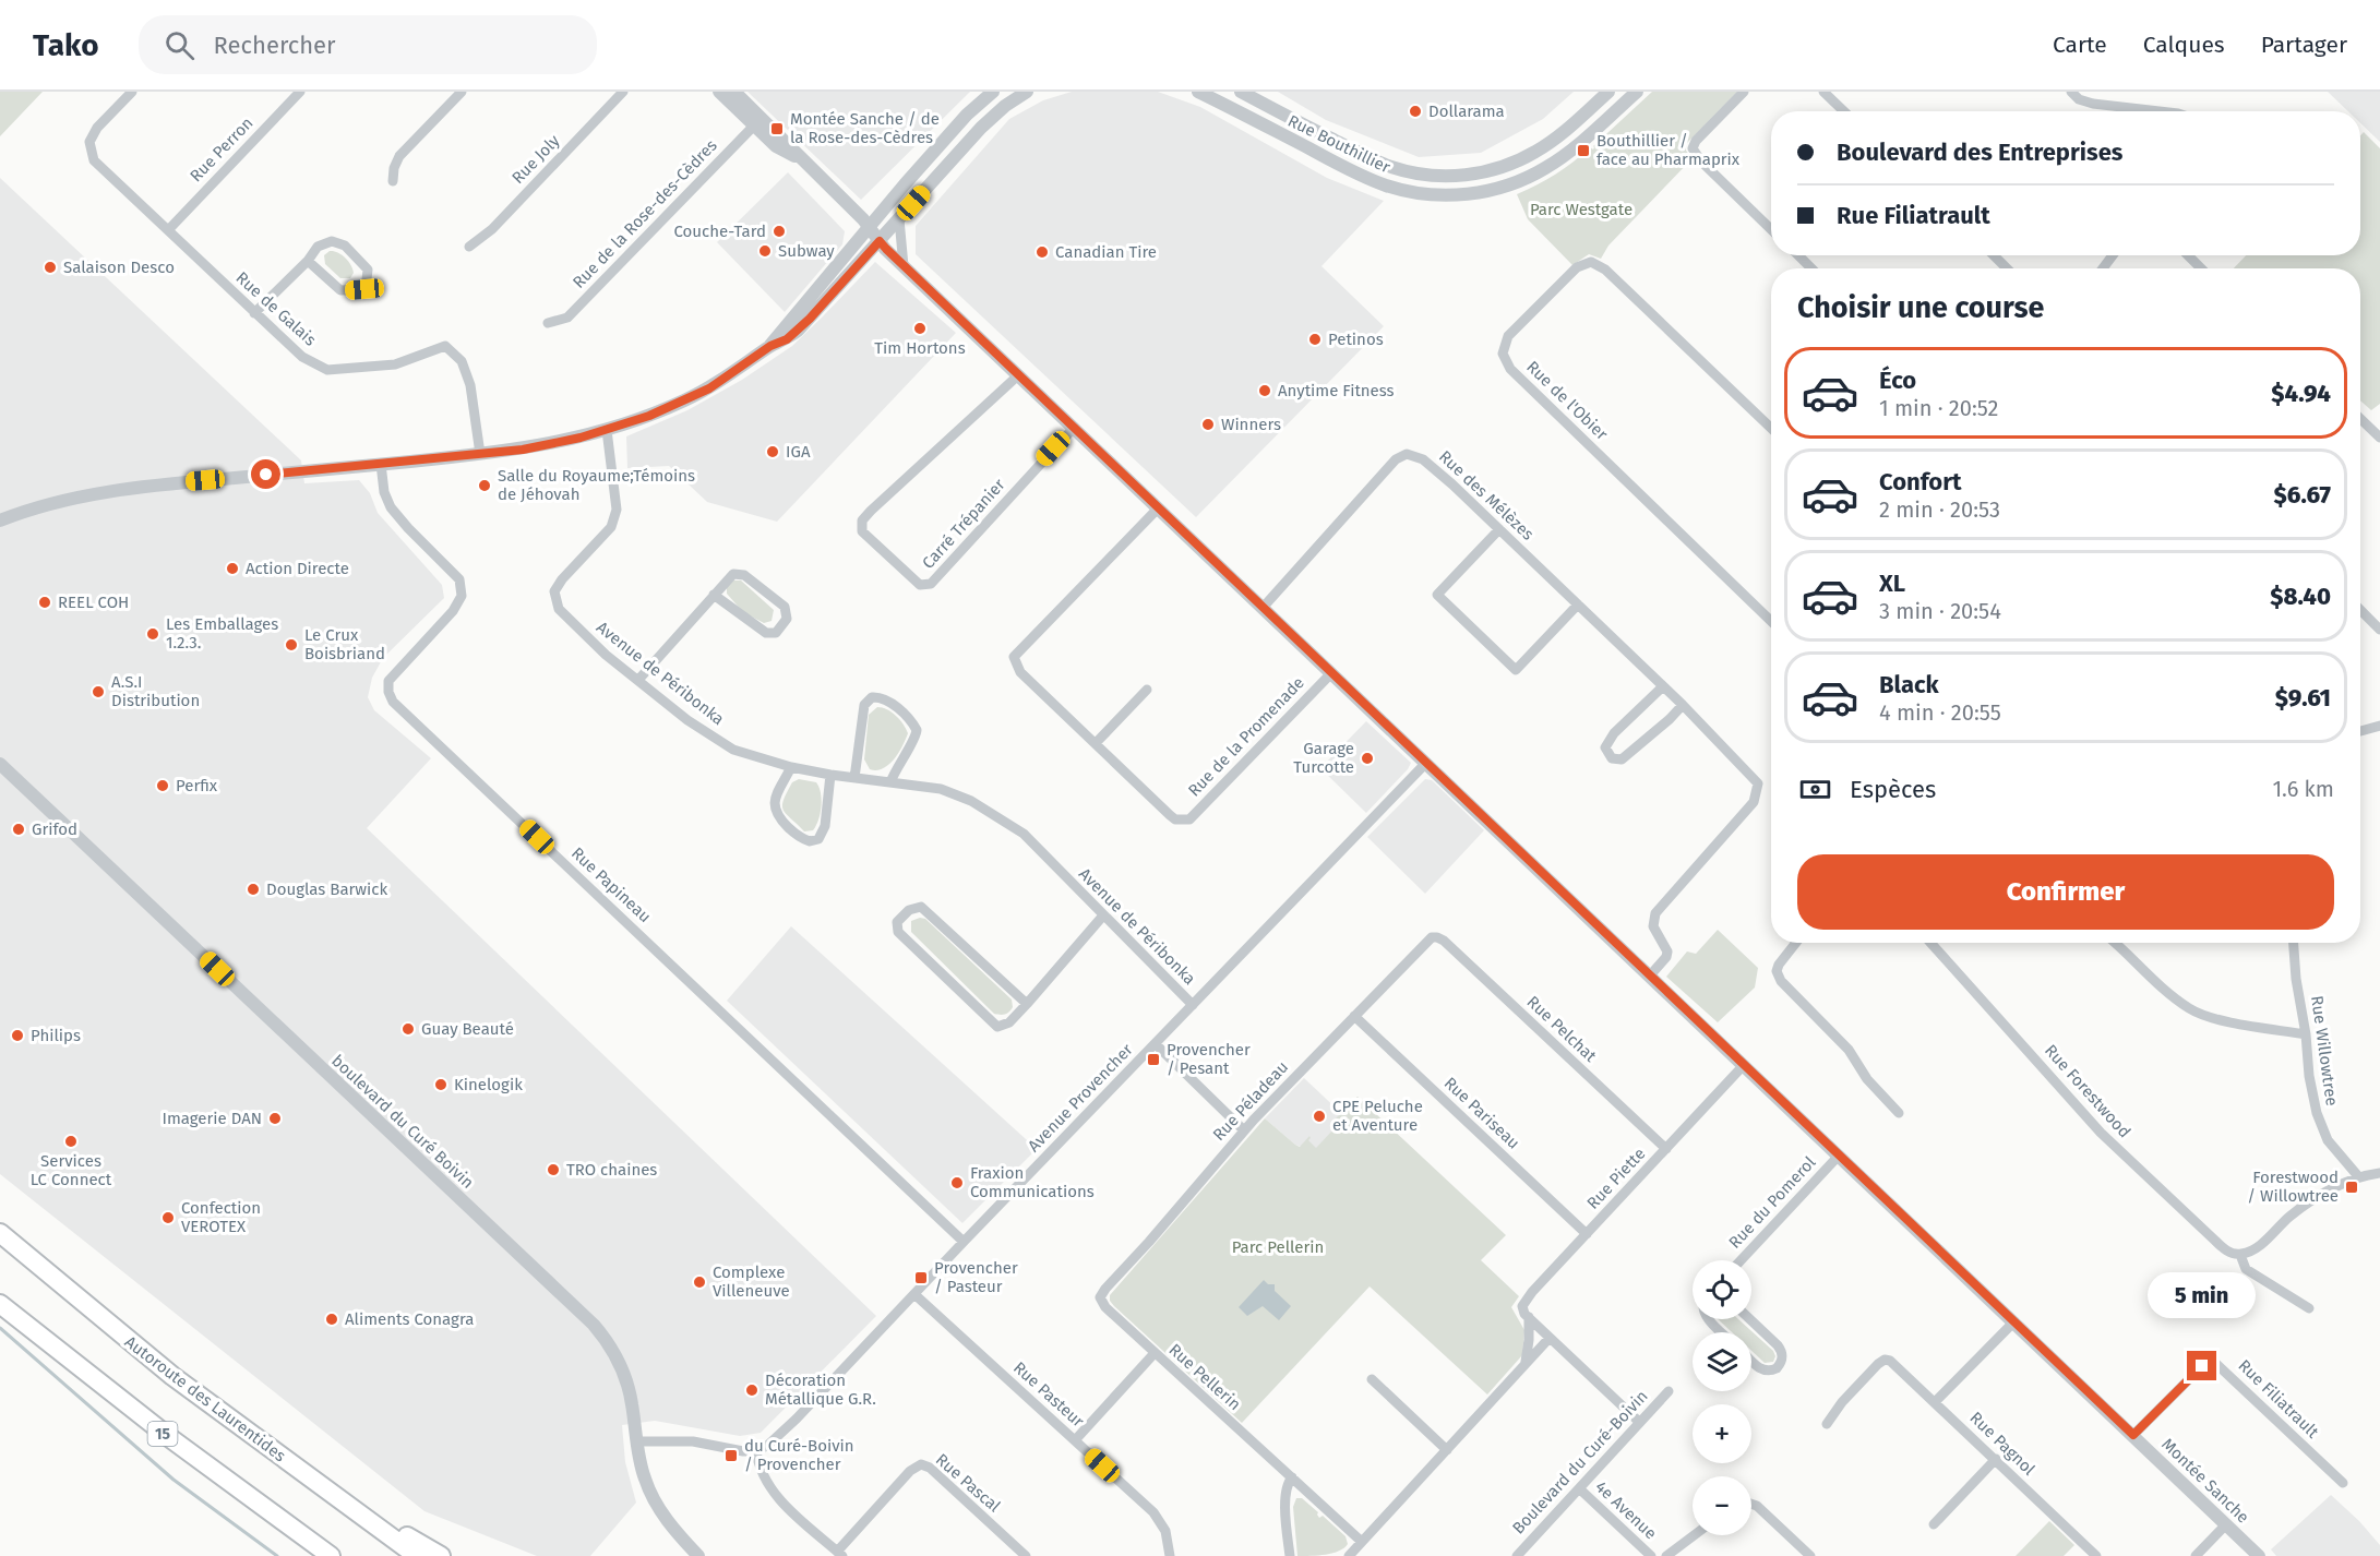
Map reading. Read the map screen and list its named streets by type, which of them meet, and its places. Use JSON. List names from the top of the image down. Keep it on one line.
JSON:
{"streets":{"highway":["Autoroute des Laurentides","15"],"street":["Rue Bouthillier","Rue Perron","Rue Joly","Rue de la Rose-des-Cèdres","Rue de Galais","Rue de l'Obier","Rue des Mélèzes","Carré Trépanier","Avenue de Péribonka","Rue de la Promenade","Rue Papineau","Rue Pelchat","Rue Willowtree","Rue Forestwood","Avenue Provencher","Rue Péladeau","Rue Pariseau","boulevard du Curé Boivin","Rue Piette","Rue du Pomerol","Rue Pellerin","Rue Pasteur","Rue Filiatrault","Rue Pagnol","Boulevard du Curé-Boivin","Montée Sanche","Rue Pascal","4e Avenue"]},"crossings":[["Rue Perron","Rue de Galais"],["Rue de la Rose-des-Cèdres","Montée Sanche"],["Rue des Mélèzes","Montée Sanche"],["Carré Trépanier","Montée Sanche"],["Avenue de Péribonka","Avenue Provencher"],["Rue de la Promenade","Montée Sanche"],["Rue Papineau","Avenue Provencher"],["Rue Pelchat","Rue Péladeau"],["Rue Pelchat","Rue Piette"],["Avenue Provencher","Rue Pasteur"],["Avenue Provencher","Montée Sanche"],["Rue Péladeau","Rue Pariseau"],["Rue Péladeau","Rue Pellerin"],["Rue Pariseau","Rue Piette"],["Rue Piette","Montée Sanche"],["Rue du Pomerol","Montée Sanche"],["Rue Filiatrault","Montée Sanche"],["Boulevard du Curé-Boivin","4e Avenue"]],"parks":["Parc Westgate","Parc Pellerin"],"places":{"other":["Dollarama","Couche-Tard","Subway","Canadian Tire","Salaison Desco","Tim Hortons","Petinos","Anytime Fitness","Winners","IGA","Salle du Royaume;Témoins de Jéhovah","Action Directe","REEL COH","Les Emballages 1.2.3.","Le Crux Boisbriand","A.S.I Distribution","Garage Turcotte","Perfix","Grifod","Douglas Barwick","Guay Beauté","Philips","Kinelogik","CPE Peluche et Aventure","Imagerie DAN","Services LC Connect","TRO chaines","Fraxion Communications","Confection VEROTEX","Complexe Villeneuve","Aliments Conagra","Décoration Métallique G.R."],"transit":["Montée Sanche / de la Rose-des-Cèdres","Bouthillier / face au Pharmaprix","Provencher / Pesant","Forestwood / Willowtree","Provencher / Pasteur","du Curé-Boivin / Provencher"]},"page":{"header":"Tako","search":"Rechercher","nav":["Carte","Calques","Partager"],"banner":["Boulevard des Entreprises","Rue Filiatrault"],"heading":"Choisir une course","list":[{"name":"Éco","note":"1 min · 20:52","value":"$4.94"},{"name":"Confort","note":"2 min · 20:53","value":"$6.67"},{"name":"XL","note":"3 min · 20:54","value":"$8.40"},{"name":"Black","note":"4 min · 20:55","value":"$9.61"}],"pay":["Espèces","1.6 km"],"buttons":"Confirmer","map_buttons":["+","−"],"bubble":"5 min"}}
